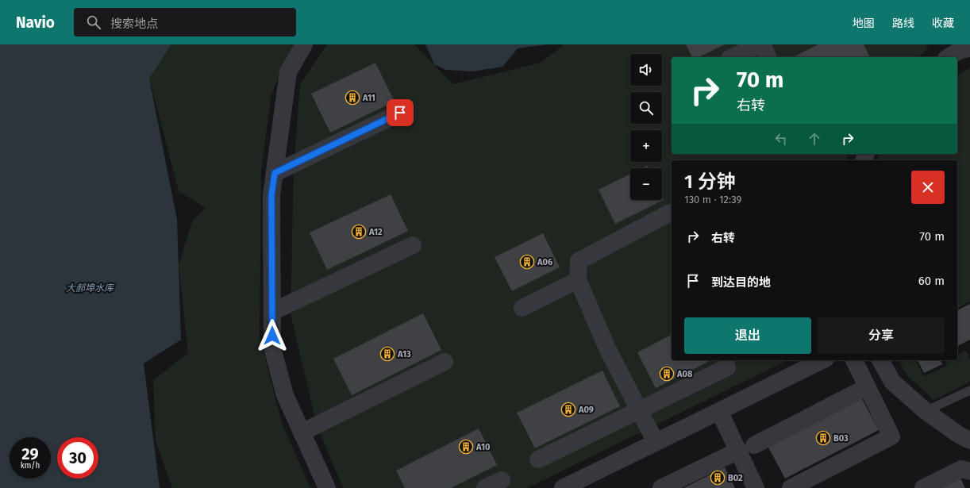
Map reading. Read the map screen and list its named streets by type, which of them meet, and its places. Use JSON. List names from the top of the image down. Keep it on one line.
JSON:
{"water":["大郝埠水库"],"places":{"building":["A11","A12","A06","A13","A08","A09","B03","A10","B02"]},"page":{"header":"Navio","search":"搜索地点","nav":["地图","路线","收藏"],"map_buttons":["+","−"],"turn":["70 m","右转"],"heading":["1 分钟","130 m · 12:39"],"list":[{"name":"右转","value":"70 m"},{"name":"到达目的地","value":"60 m"}],"buttons":["退出","分享"],"speed":"29 km/h","limit":"30"}}
